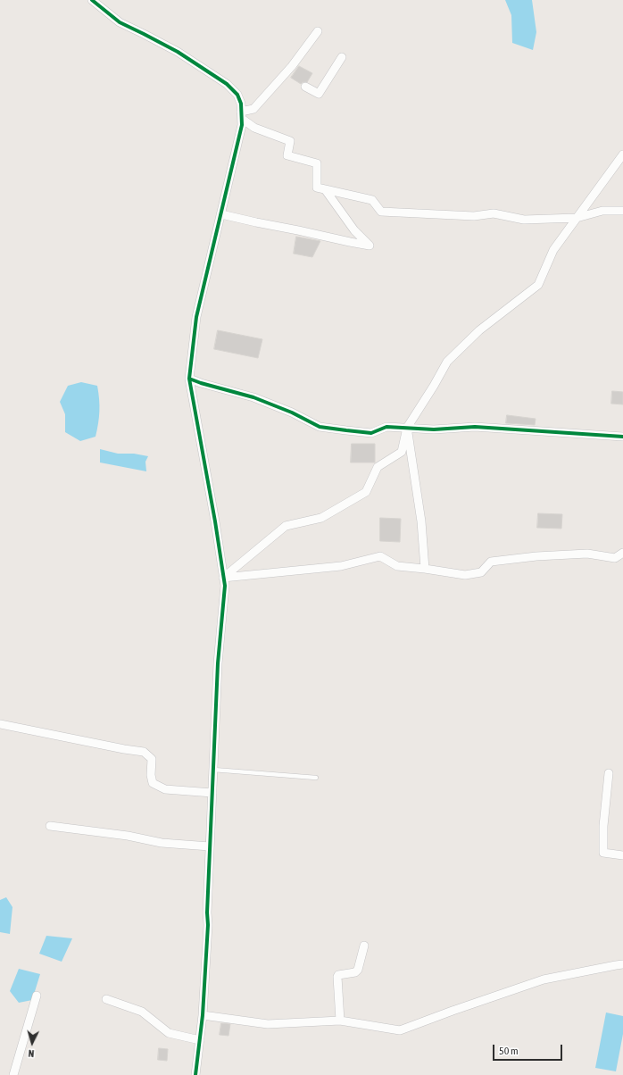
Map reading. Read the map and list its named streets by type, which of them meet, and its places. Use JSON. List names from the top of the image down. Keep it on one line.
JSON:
{"scale_bar":"50 m","north":"bottom"}
